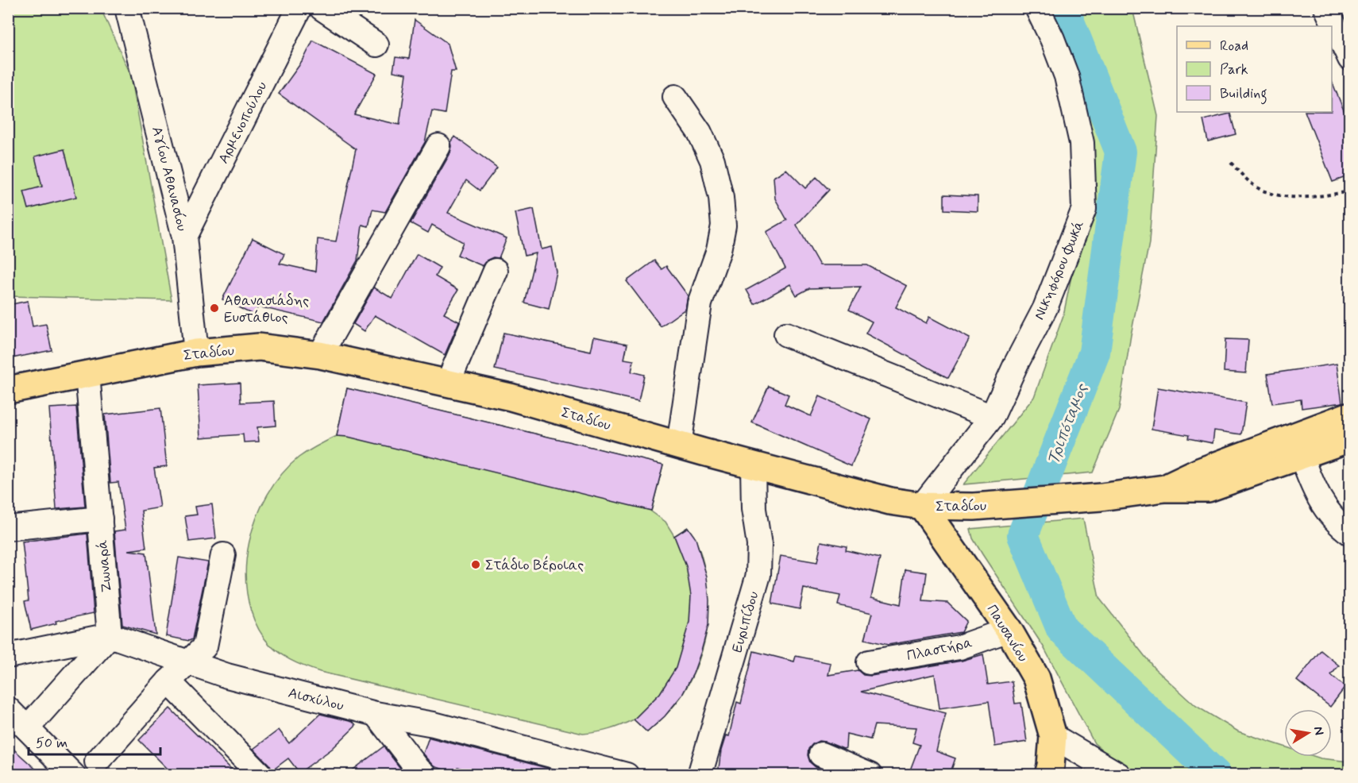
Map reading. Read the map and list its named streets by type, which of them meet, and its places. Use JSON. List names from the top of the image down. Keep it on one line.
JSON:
{"streets":{"main road":["Σταδίου","Παυσανίου"],"street":["Αρμενοπούλου","Αγίου Αθανασίου","Νικηφόρου Φωκά","Ζωναρά","Ευριπίδου","Πλαστήρα","Αισχύλου"]},"crossings":[["Αρμενοπούλου","Αγίου Αθανασίου"],["Αγίου Αθανασίου","Σταδίου"],["Νικηφόρου Φωκά","Σταδίου"],["Νικηφόρου Φωκά","Παυσανίου"],["Σταδίου","Ζωναρά"],["Σταδίου","Ευριπίδου"],["Σταδίου","Παυσανίου"],["Ζωναρά","Αισχύλου"],["Παυσανίου","Πλαστήρα"]],"water":["Τριπόταμος"],"places":["Αθανασιάδης Ευστάθιος","Στάδιο Βέροιας"],"legend":["Road","Park","Building"],"scale_bar":"50 m","north":"right"}
